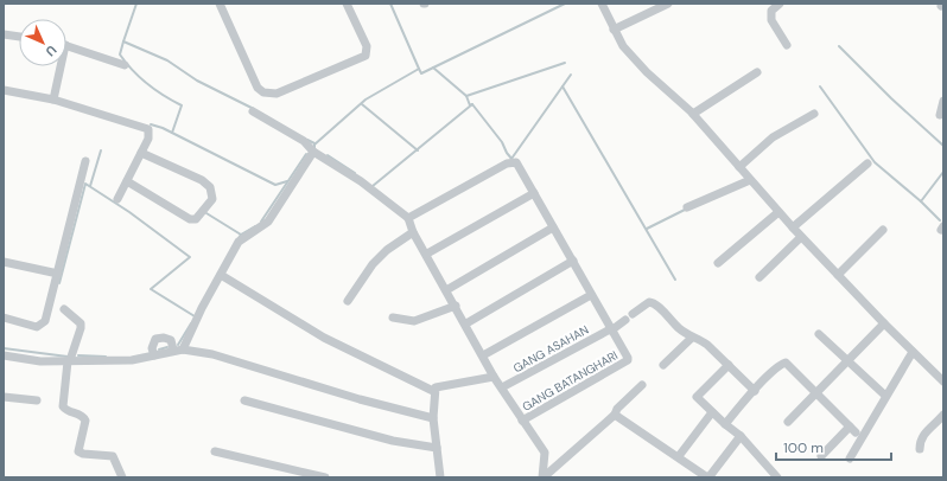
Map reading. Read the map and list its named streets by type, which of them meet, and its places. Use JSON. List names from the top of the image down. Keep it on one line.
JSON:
{"streets":{"street":["GANG ASAHAN","GANG BATANGHARI"]},"crossings":[["GANG ASAHAN","GANG BATANGHARI"]],"scale_bar":"100 m","north":"bottom right"}
